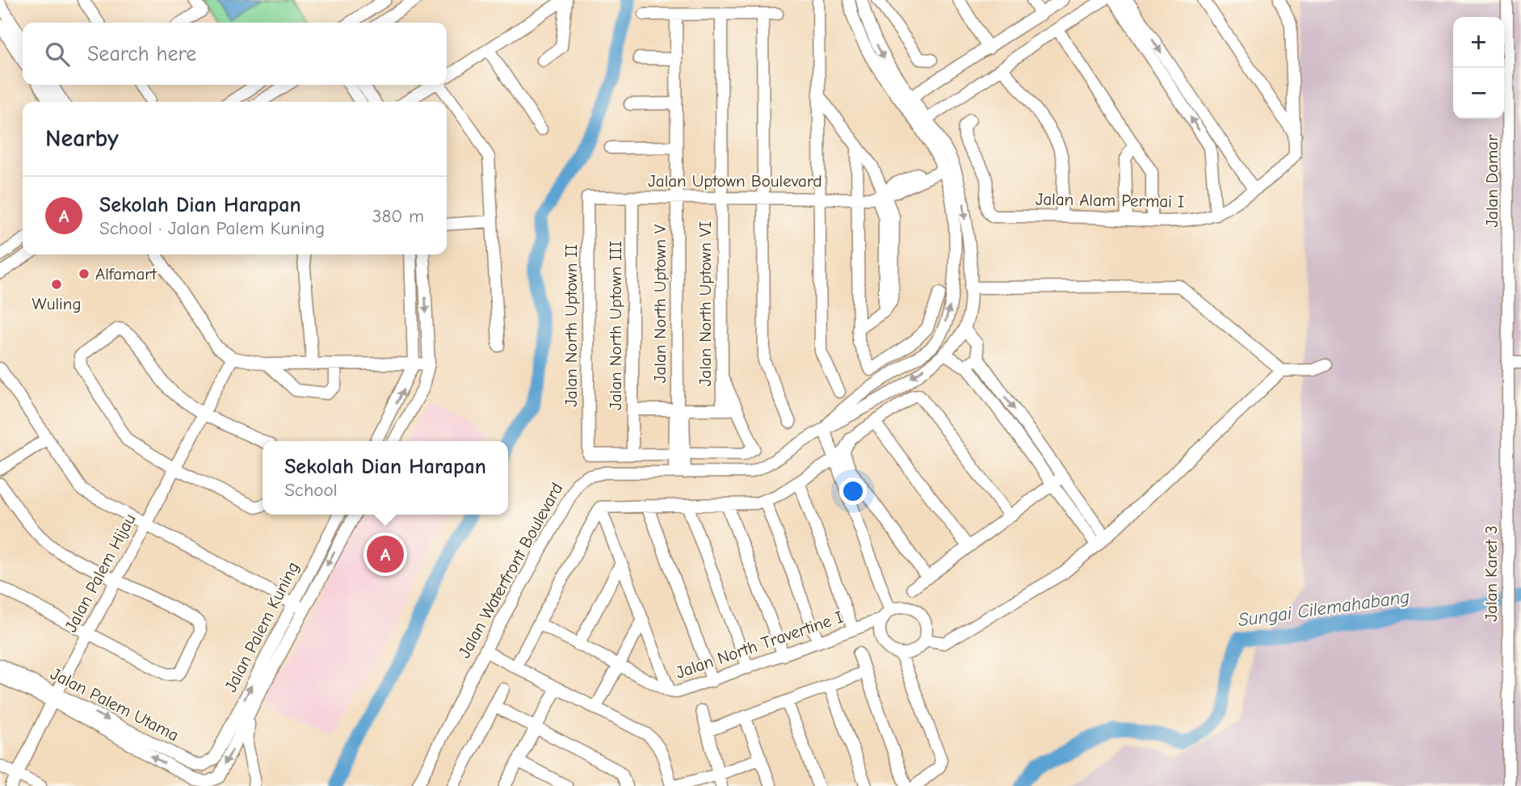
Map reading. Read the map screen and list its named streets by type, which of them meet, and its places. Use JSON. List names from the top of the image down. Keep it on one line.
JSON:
{"streets":{"street":["Jalan Uptown Boulevard","Jalan Damar","Jalan Alam Permai I","Jalan North Uptown V","Jalan North Uptown VI","Jalan North Uptown II","Jalan North Uptown III","Jalan Waterfront Boulevard","Jalan Palem Hijau","Jalan Karet 3","Jalan Palem Kuning","Jalan North Travertine I","Jalan Palem Utama"]},"crossings":[["Jalan Uptown Boulevard","Jalan North Uptown V"],["Jalan Uptown Boulevard","Jalan North Uptown VI"],["Jalan Uptown Boulevard","Jalan North Uptown II"],["Jalan Uptown Boulevard","Jalan North Uptown III"],["Jalan Damar","Jalan Karet 3"],["Jalan North Uptown V","Jalan Waterfront Boulevard"],["Jalan North Uptown II","Jalan North Uptown III"],["Jalan Palem Hijau","Jalan Palem Utama"],["Jalan Palem Kuning","Jalan Palem Utama"]],"water":["Sungai Cilemahabang"],"places":["Alfamart","Wuling"],"page":{"map_buttons":["+","−"],"search":"Search here","heading":"Nearby","list":[{"mark":"A","name":"Sekolah Dian Harapan","note":"School · Jalan Palem Kuning","value":"380 m"}],"popup":["Sekolah Dian Harapan","School"],"pins":"A"}}
